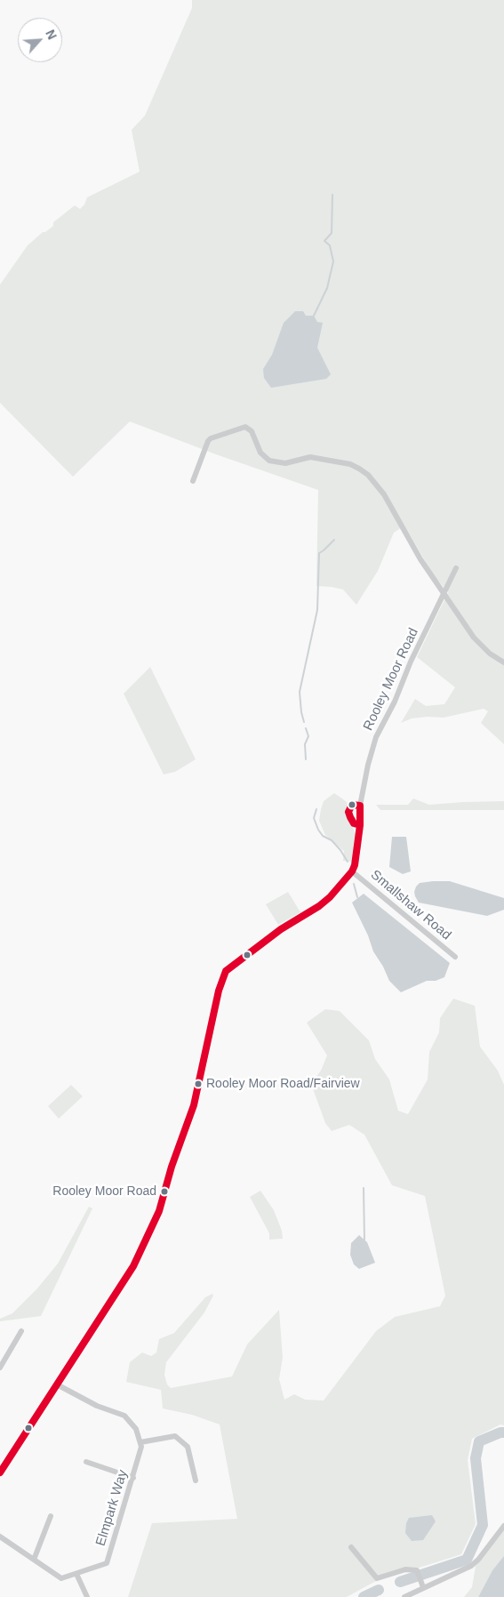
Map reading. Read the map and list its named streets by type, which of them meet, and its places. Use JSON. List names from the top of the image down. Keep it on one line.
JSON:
{"streets":{"street":["Rooley Moor Road","Smallshaw Road","Elmpark Way"]},"crossings":[["Rooley Moor Road","Smallshaw Road"]],"places":["Rooley Moor Road/Fairview","Rooley Moor Road"],"north":"top right"}
